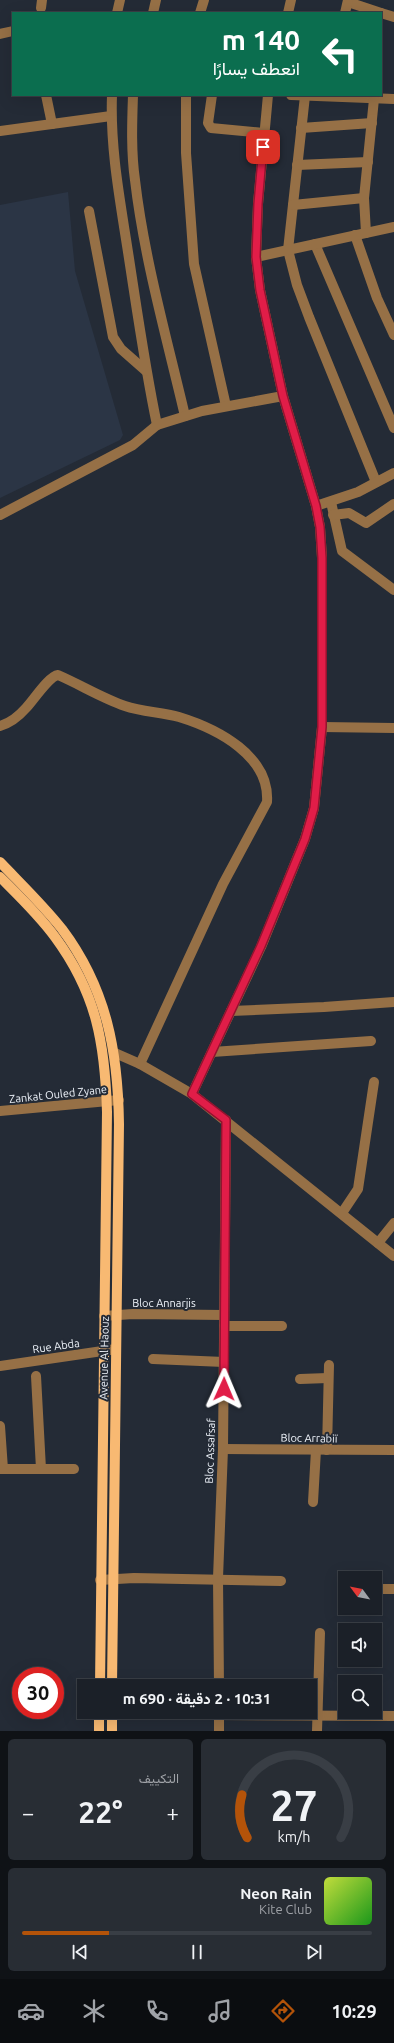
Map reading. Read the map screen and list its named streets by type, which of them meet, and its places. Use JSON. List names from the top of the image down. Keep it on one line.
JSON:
{"streets":{"main road":["Avenue Al Haouz"],"street":["Zankat Ouled Zyane","Bloc Annarjis","Rue Abda","Bloc Arrabiï","Bloc Assafsaf"]},"crossings":[["Zankat Ouled Zyane","Avenue Al Haouz"],["Bloc Annarjis","Avenue Al Haouz"],["Bloc Annarjis","Bloc Assafsaf"],["Rue Abda","Avenue Al Haouz"],["Bloc Arrabiï","Bloc Assafsaf"]],"north":"top left","page":{"turn":["140 m","انعطف يسارًا"],"limit":"30","trip":"10:31 · 2 دقيقة · 690 m","tile":"التكييف","heat":["−","22°","+"],"song":["Neon Rain","Kite Club"],"tabs":"10:29","gauge":["27","km/h"]}}
